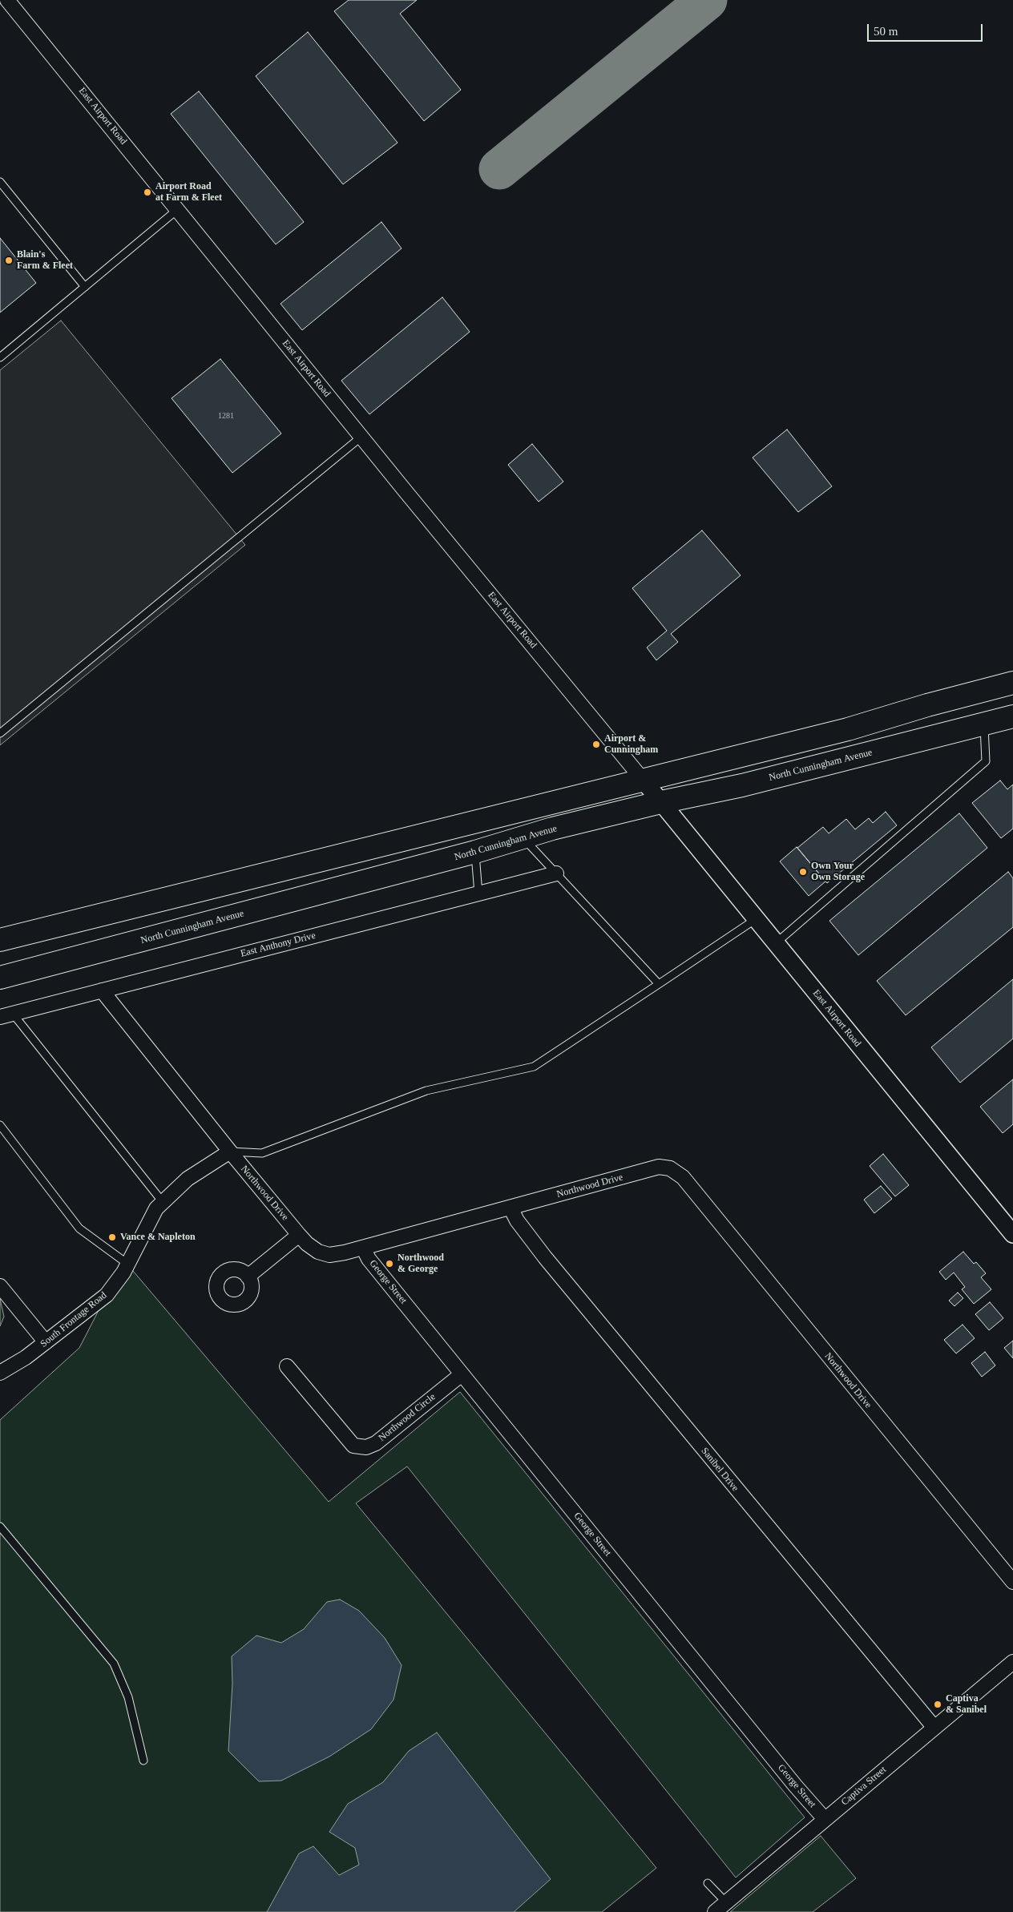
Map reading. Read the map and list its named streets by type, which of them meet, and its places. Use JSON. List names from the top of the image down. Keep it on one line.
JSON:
{"streets":{"main road":["North Cunningham Avenue"],"street":["East Airport Road","East Anthony Drive","Northwood Drive","George Street","South Frontage Road","Northwood Circle","Sanibel Drive","Captiva Street"]},"crossings":[["East Airport Road","North Cunningham Avenue"],["East Anthony Drive","Northwood Drive"],["Northwood Drive","George Street"],["Northwood Drive","South Frontage Road"],["Northwood Drive","Sanibel Drive"],["George Street","Northwood Circle"],["George Street","Captiva Street"],["Sanibel Drive","Captiva Street"]],"places":["Airport Road at Farm & Fleet","Blain's Farm & Fleet","Airport & Cunningham","Own Your Own Storage","Vance & Napleton","Northwood & George","Captiva & Sanibel"],"house_numbers":["1281"],"scale_bar":"50 m"}
